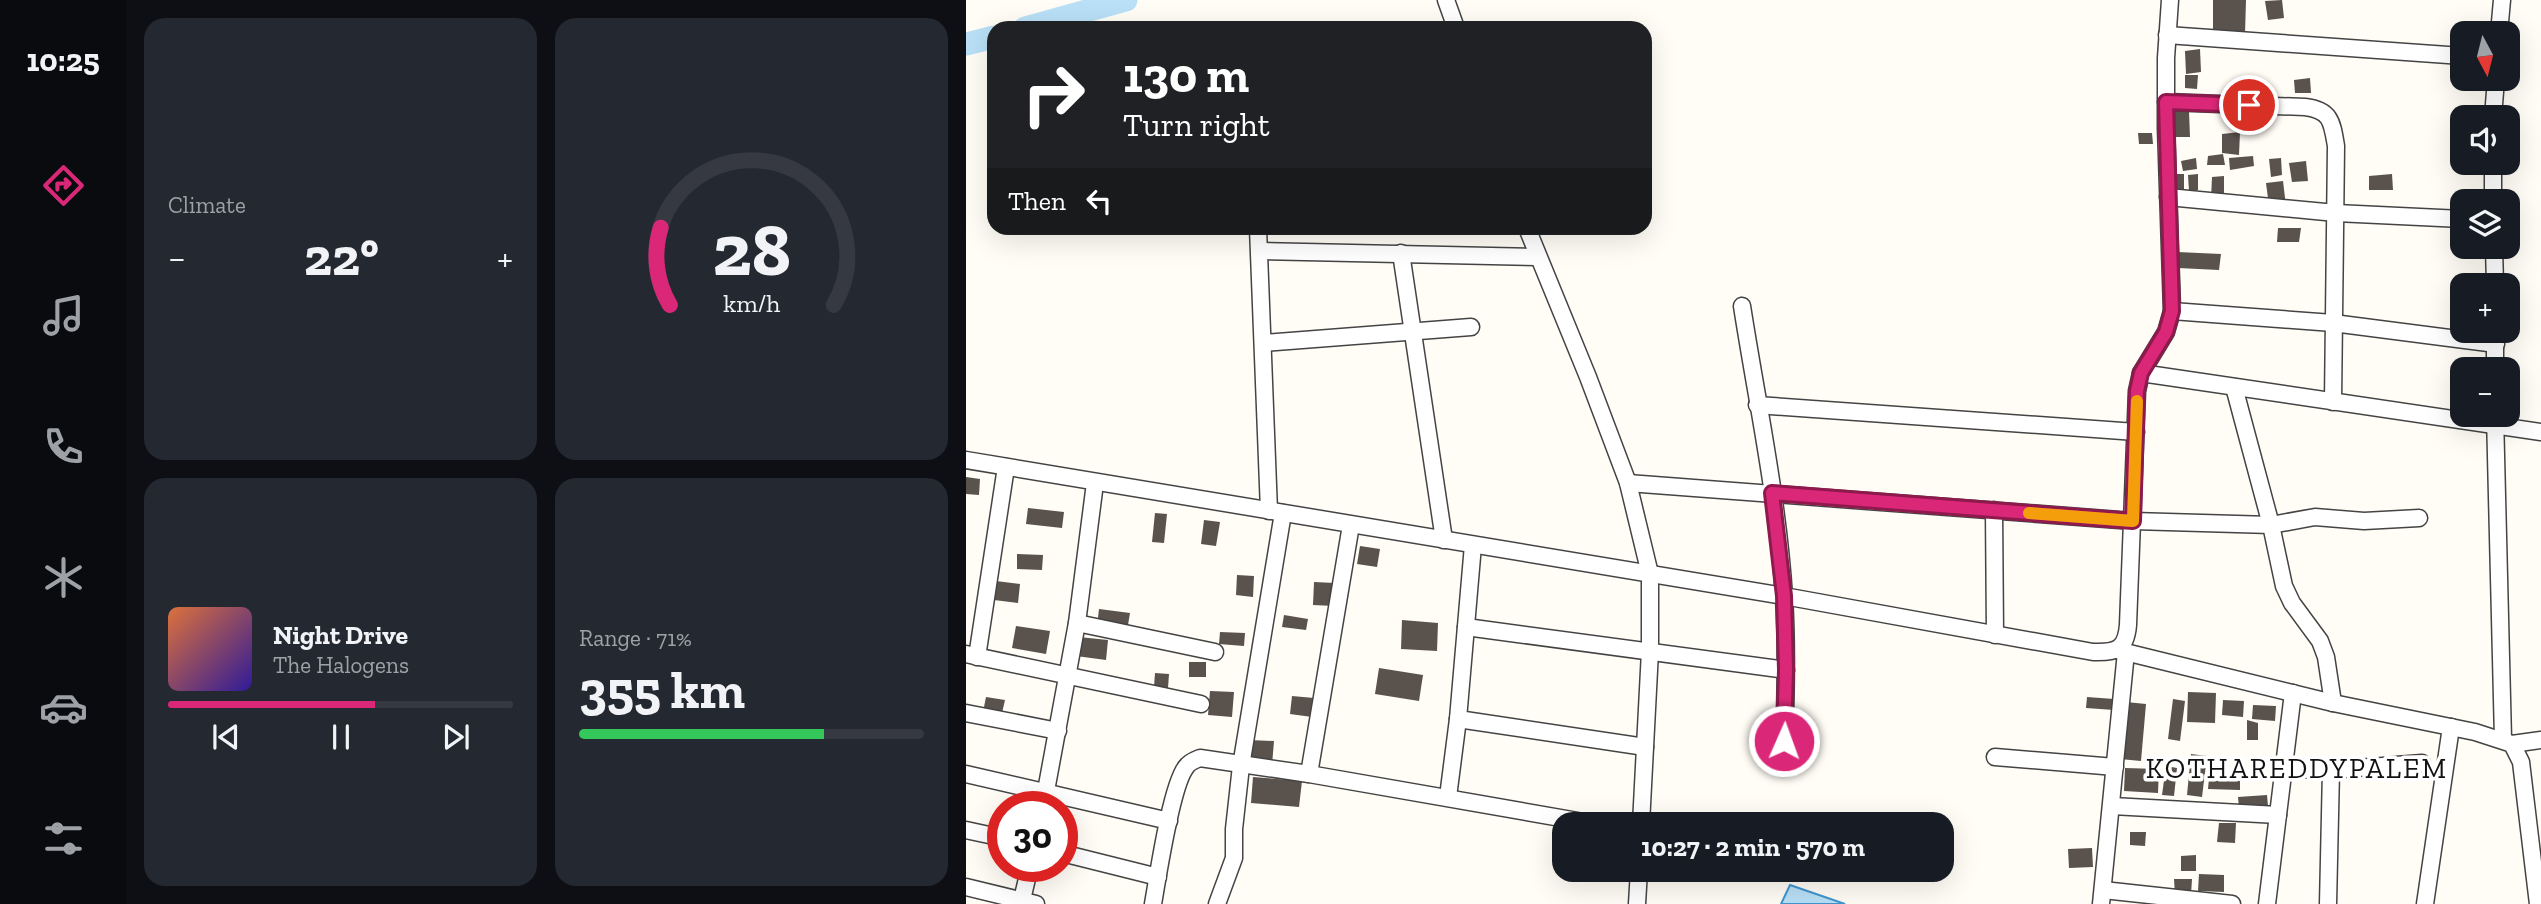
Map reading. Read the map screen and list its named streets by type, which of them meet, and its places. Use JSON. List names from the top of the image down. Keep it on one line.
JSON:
{"districts":["KOTHAREDDYPALEM"],"north":"bottom","page":{"tabs":"10:25","tile":["Climate",["Range · 71%","355 km"]],"map_buttons":["+","−"],"turn":["130 m","Turn right"],"then":"Then","heat":["−","22°","+"],"song":["Night Drive","The Halogens"],"limit":"30","trip":"10:27 · 2 min · 570 m","gauge":["28","km/h"]}}
